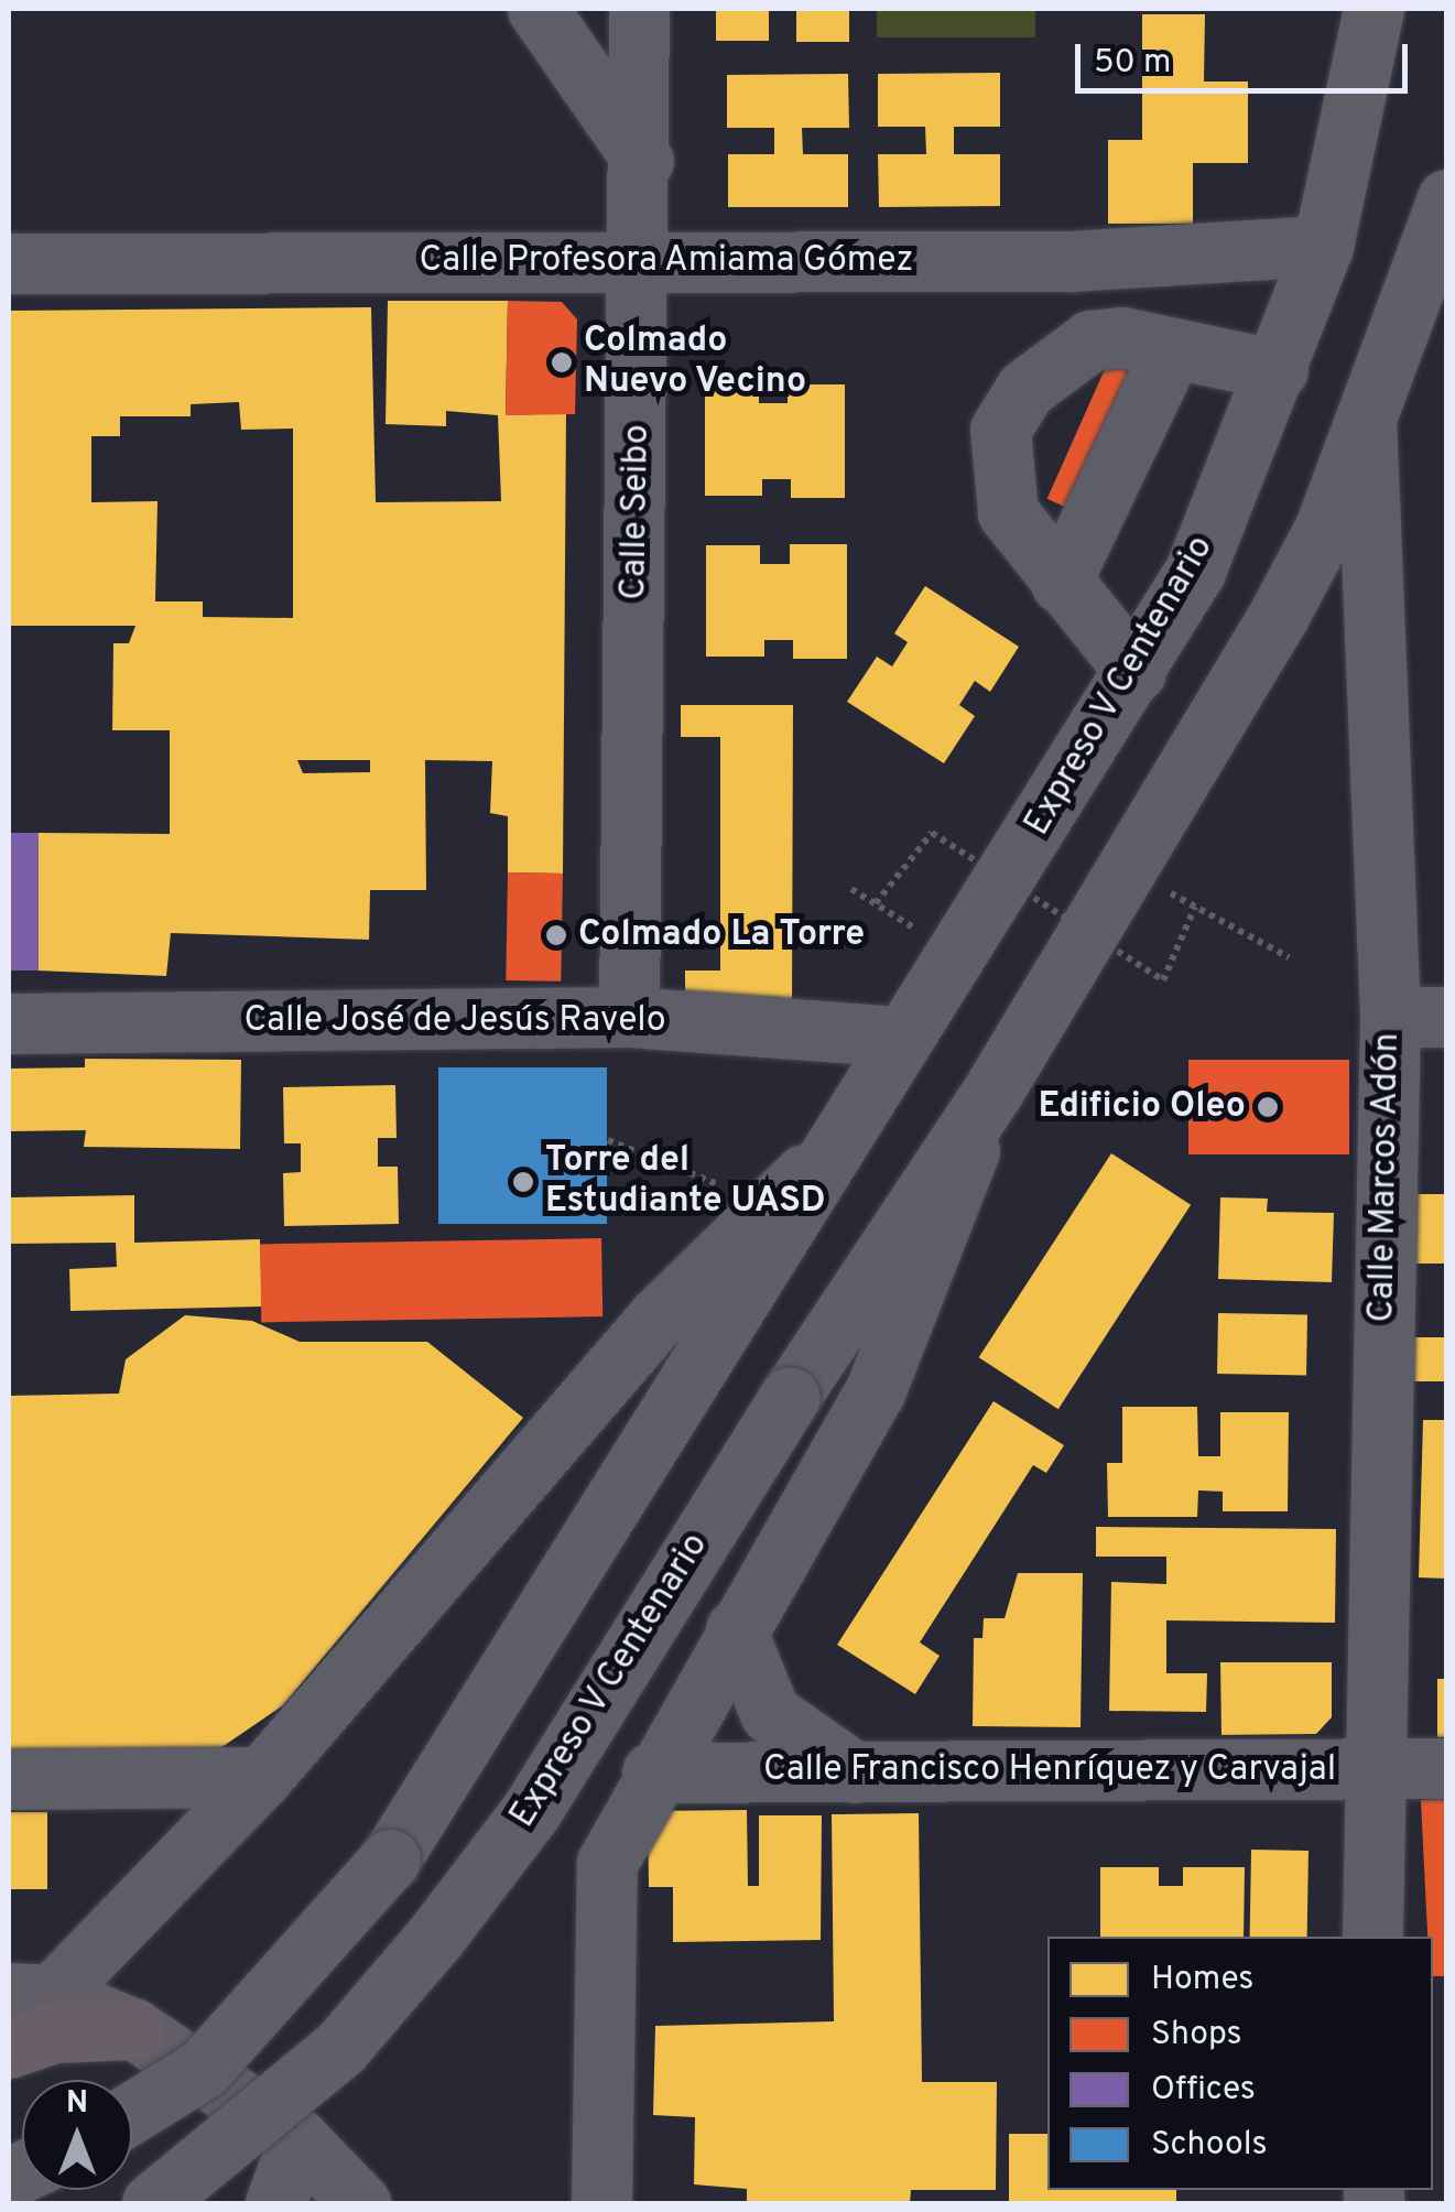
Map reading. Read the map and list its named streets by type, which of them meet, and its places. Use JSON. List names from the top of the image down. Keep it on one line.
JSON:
{"streets":{"main road":["Expreso V Centenario"],"street":["Calle Profesora Amiama Gómez","Calle Seibo","Calle José de Jesús Ravelo","Calle Marcos Adón","Calle Francisco Henríquez y Carvajal"]},"crossings":[["Calle Profesora Amiama Gómez","Calle Seibo"],["Calle Profesora Amiama Gómez","Expreso V Centenario"],["Calle Seibo","Calle José de Jesús Ravelo"],["Expreso V Centenario","Calle José de Jesús Ravelo"],["Expreso V Centenario","Calle Marcos Adón"],["Expreso V Centenario","Calle Francisco Henríquez y Carvajal"],["Calle Marcos Adón","Calle Francisco Henríquez y Carvajal"]],"places":["Colmado Nuevo Vecino","Colmado La Torre","Edificio Oleo","Torre del Estudiante UASD"],"legend":["Homes","Shops","Offices","Schools"],"scale_bar":"50 m","north":"top"}
